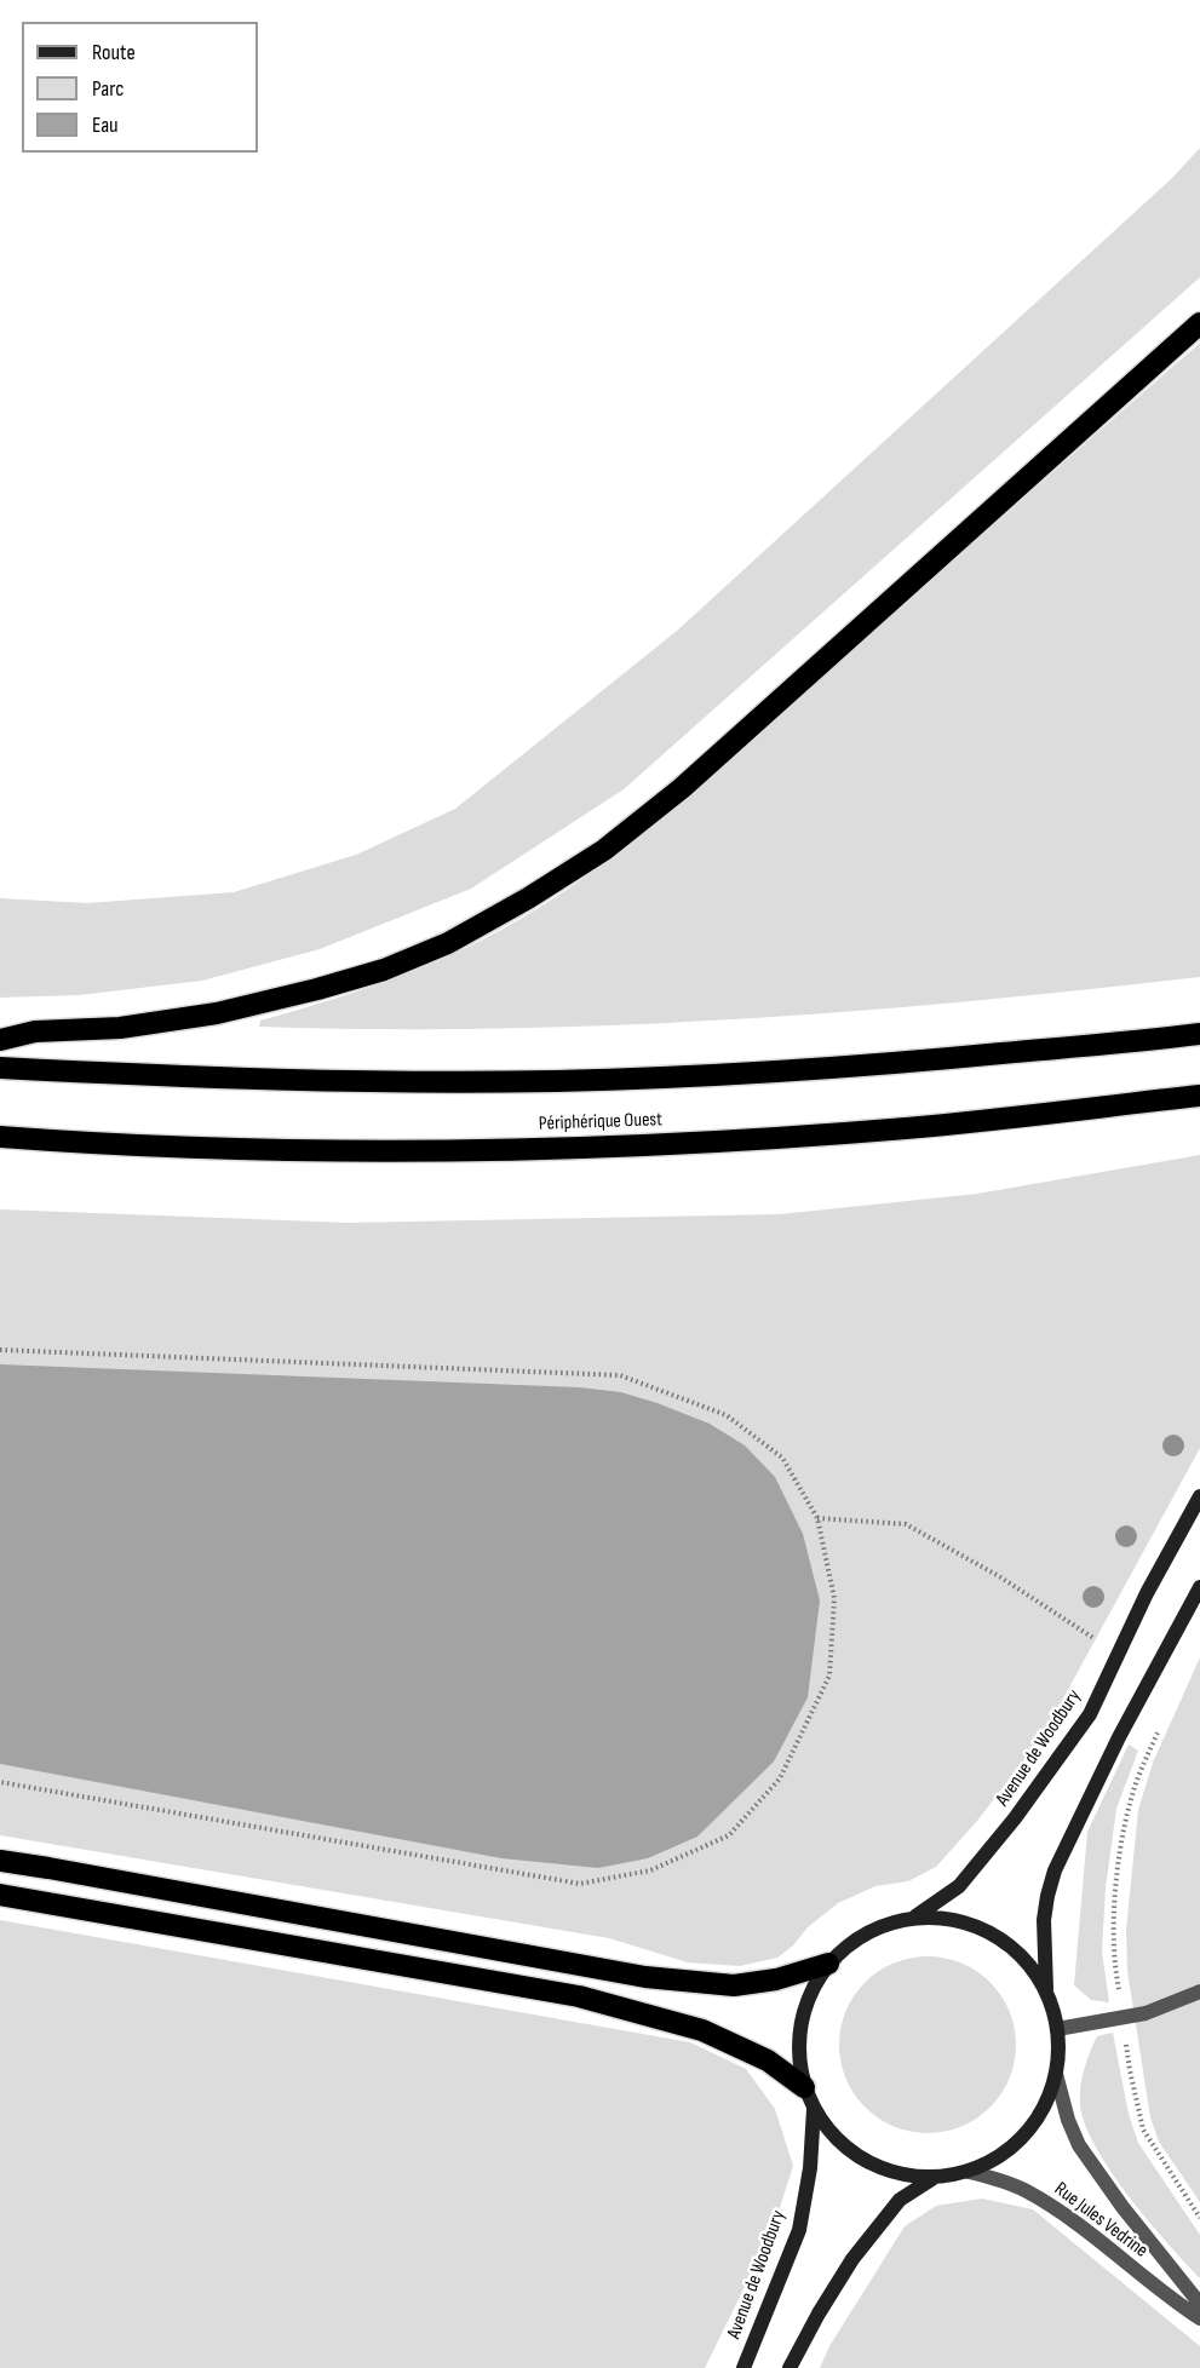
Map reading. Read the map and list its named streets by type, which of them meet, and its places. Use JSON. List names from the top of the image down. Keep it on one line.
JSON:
{"streets":{"highway":["Périphérique Ouest"],"street":["Avenue de Woodbury","Rue Jules Vedrine"]},"crossings":[["Avenue de Woodbury","Rue Jules Vedrine"]],"legend":["Route","Parc","Eau"]}
